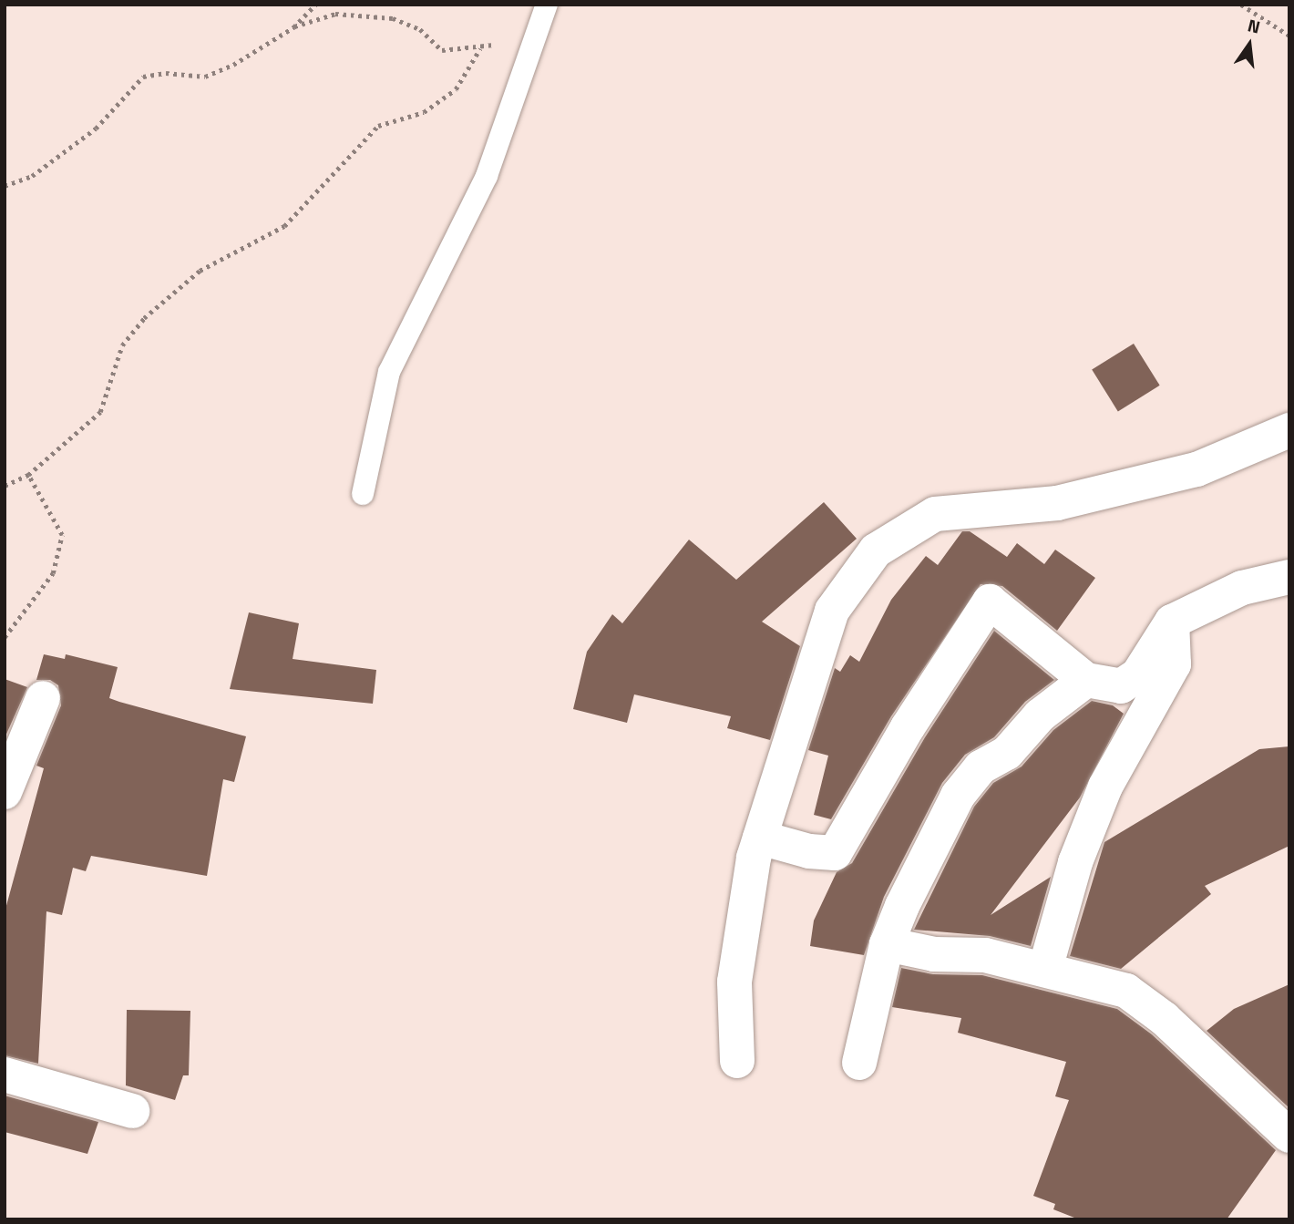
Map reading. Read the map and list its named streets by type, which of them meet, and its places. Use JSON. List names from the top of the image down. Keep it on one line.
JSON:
{"north":"top"}
